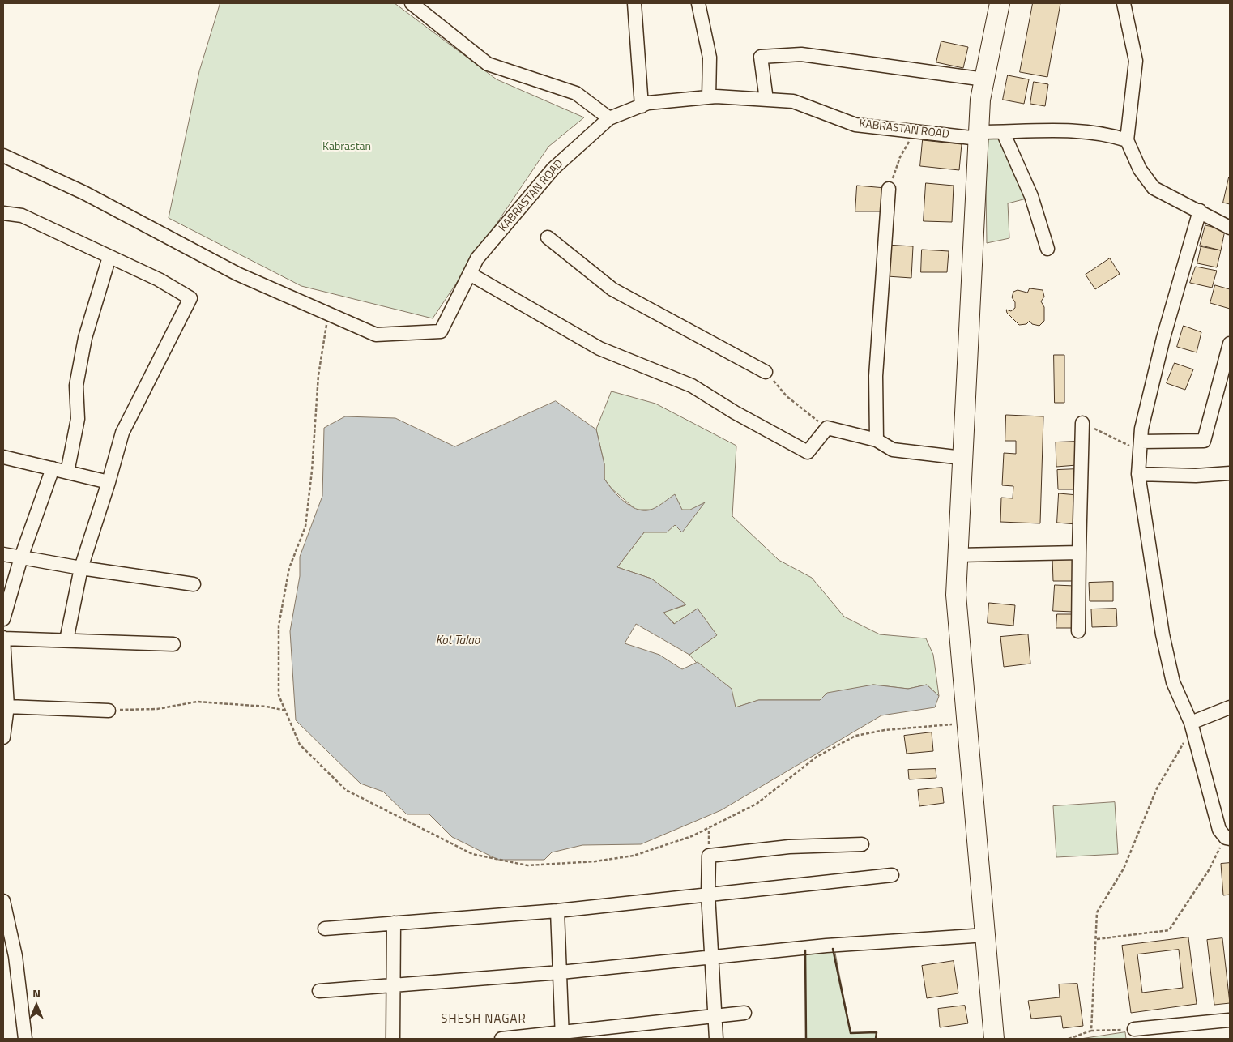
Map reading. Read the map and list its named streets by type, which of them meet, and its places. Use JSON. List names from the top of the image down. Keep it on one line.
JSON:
{"streets":{"street":["KABRASTAN ROAD"]},"districts":["SHESH NAGAR"],"water":["Kot Talao"],"parks":["Kabrastan"],"north":"top"}
